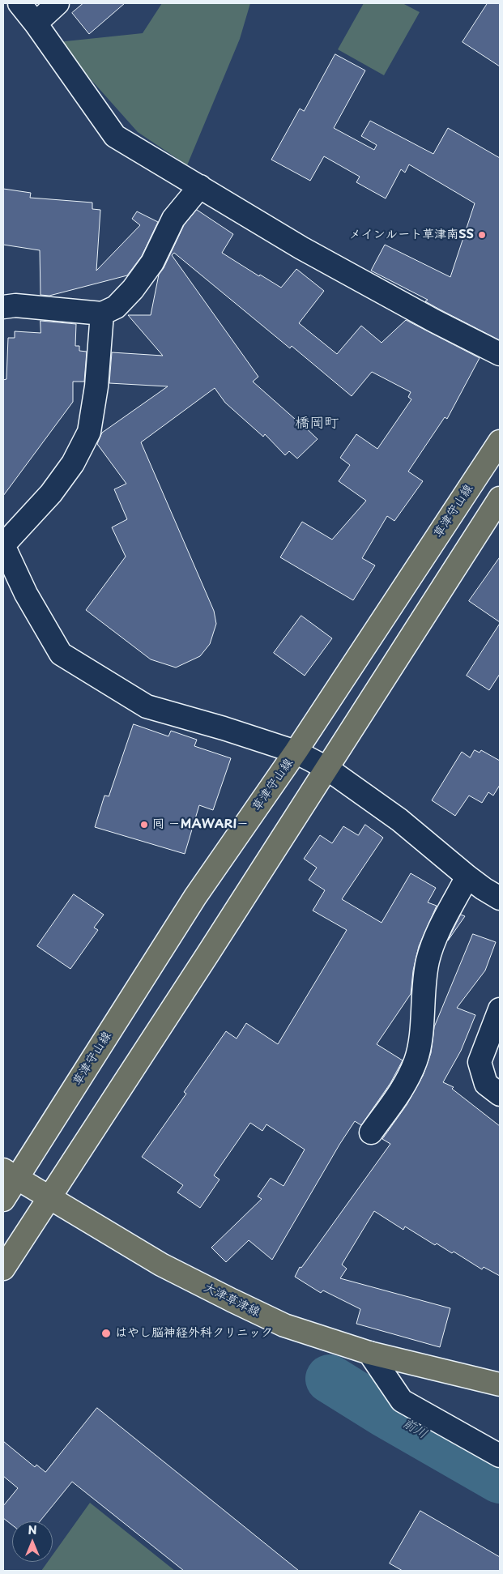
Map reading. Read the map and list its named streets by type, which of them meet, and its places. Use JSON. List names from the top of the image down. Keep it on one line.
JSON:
{"streets":{"main road":["草津守山線","大津草津線"]},"crossings":[["草津守山線","大津草津線"]],"districts":["橋岡町"],"water":["前川"],"places":["メインルート草津南SS","囘 －MAWARI－","はやし脳神経外科クリニック"],"north":"top"}
